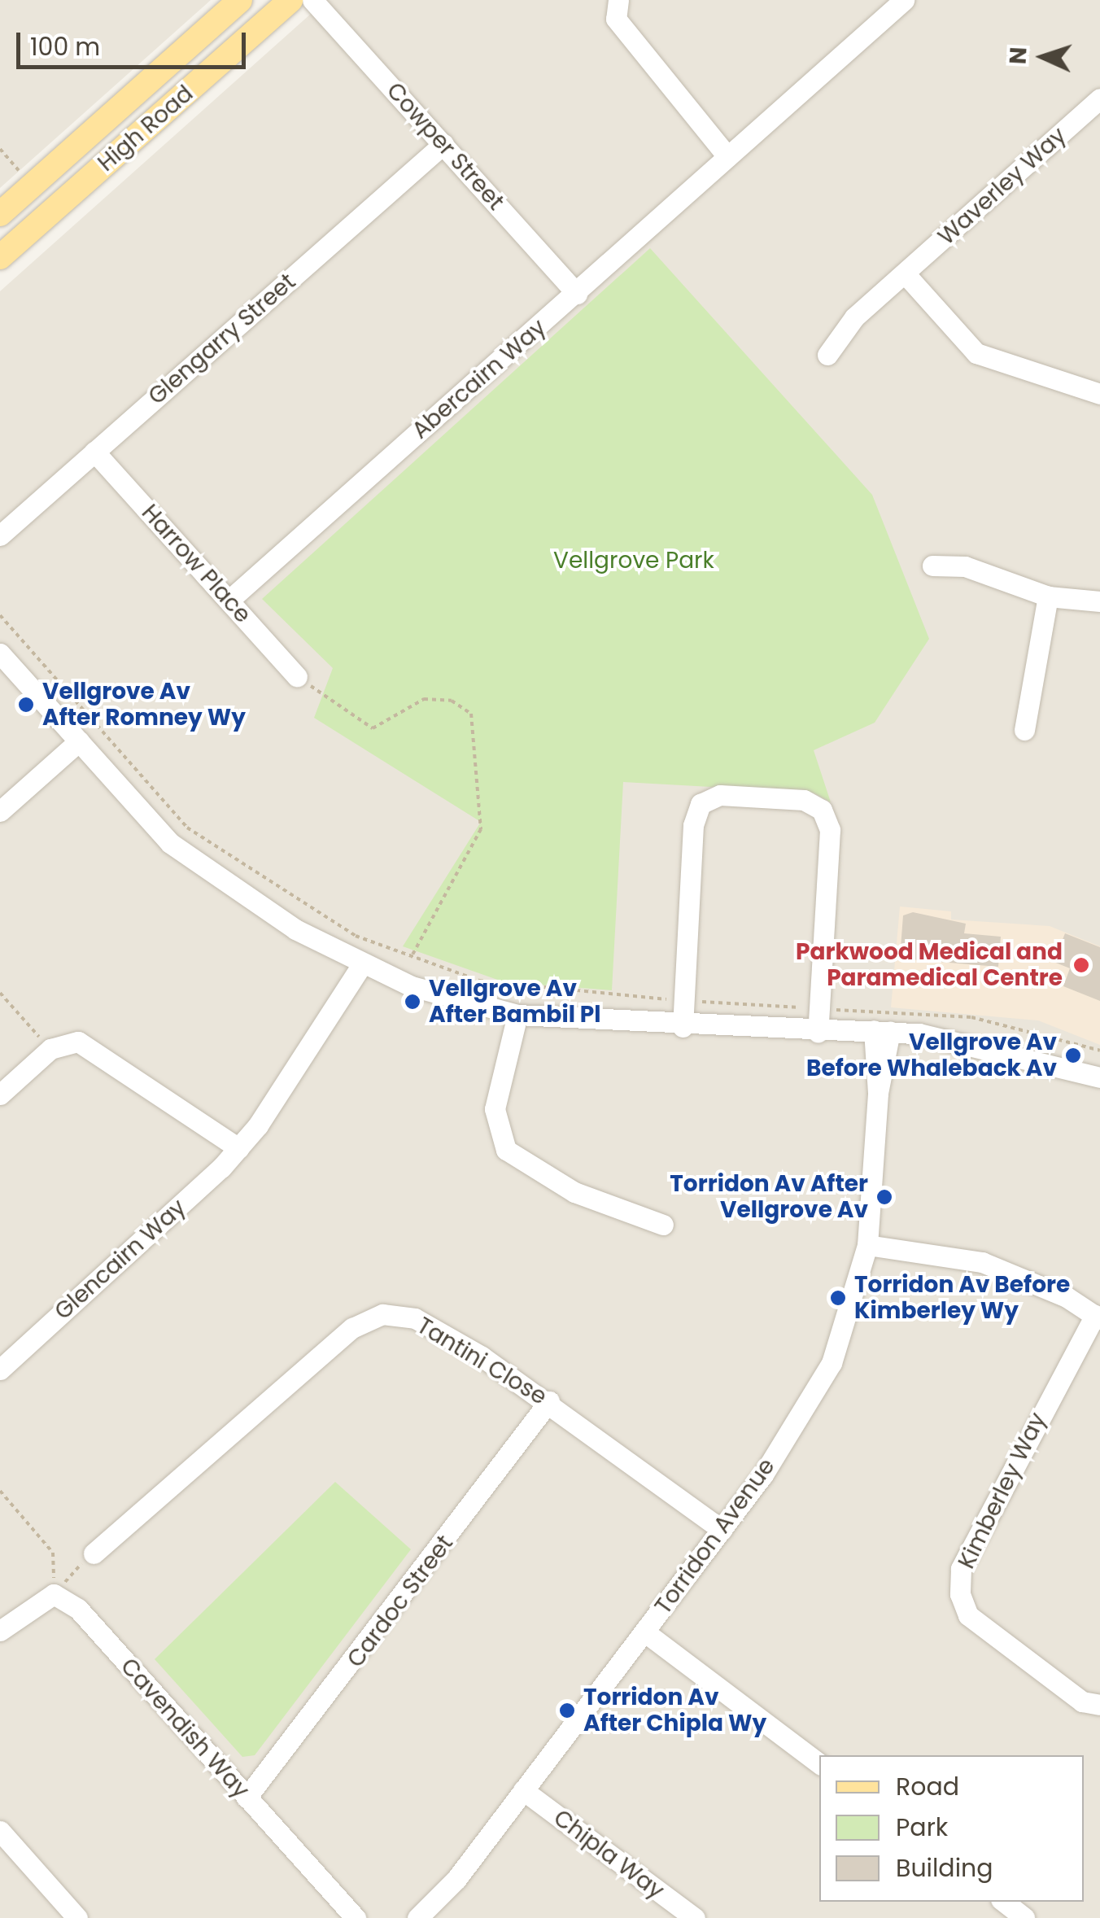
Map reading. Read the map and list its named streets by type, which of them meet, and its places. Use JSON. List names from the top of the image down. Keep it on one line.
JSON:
{"streets":{"main road":["High Road"],"street":["Cowper Street","Waverley Way","Glengarry Street","Abercairn Way","Harrow Place","Glencairn Way","Tantini Close","Kimberley Way","Torridon Avenue","Cardoc Street","Cavendish Way","Chipla Way"]},"crossings":[["Cowper Street","Glengarry Street"],["Cowper Street","Abercairn Way"],["Glengarry Street","Harrow Place"],["Abercairn Way","Harrow Place"],["Tantini Close","Torridon Avenue"],["Tantini Close","Cardoc Street"],["Kimberley Way","Torridon Avenue"],["Torridon Avenue","Chipla Way"],["Cardoc Street","Cavendish Way"]],"parks":["Vellgrove Park"],"places":["Vellgrove Av After Romney Wy","Parkwood Medical and Paramedical Centre","Vellgrove Av After Bambil Pl","Vellgrove Av Before Whaleback Av","Torridon Av After Vellgrove Av","Torridon Av Before Kimberley Wy","Torridon Av After Chipla Wy"],"legend":["Road","Park","Building"],"scale_bar":"100 m","north":"left"}
